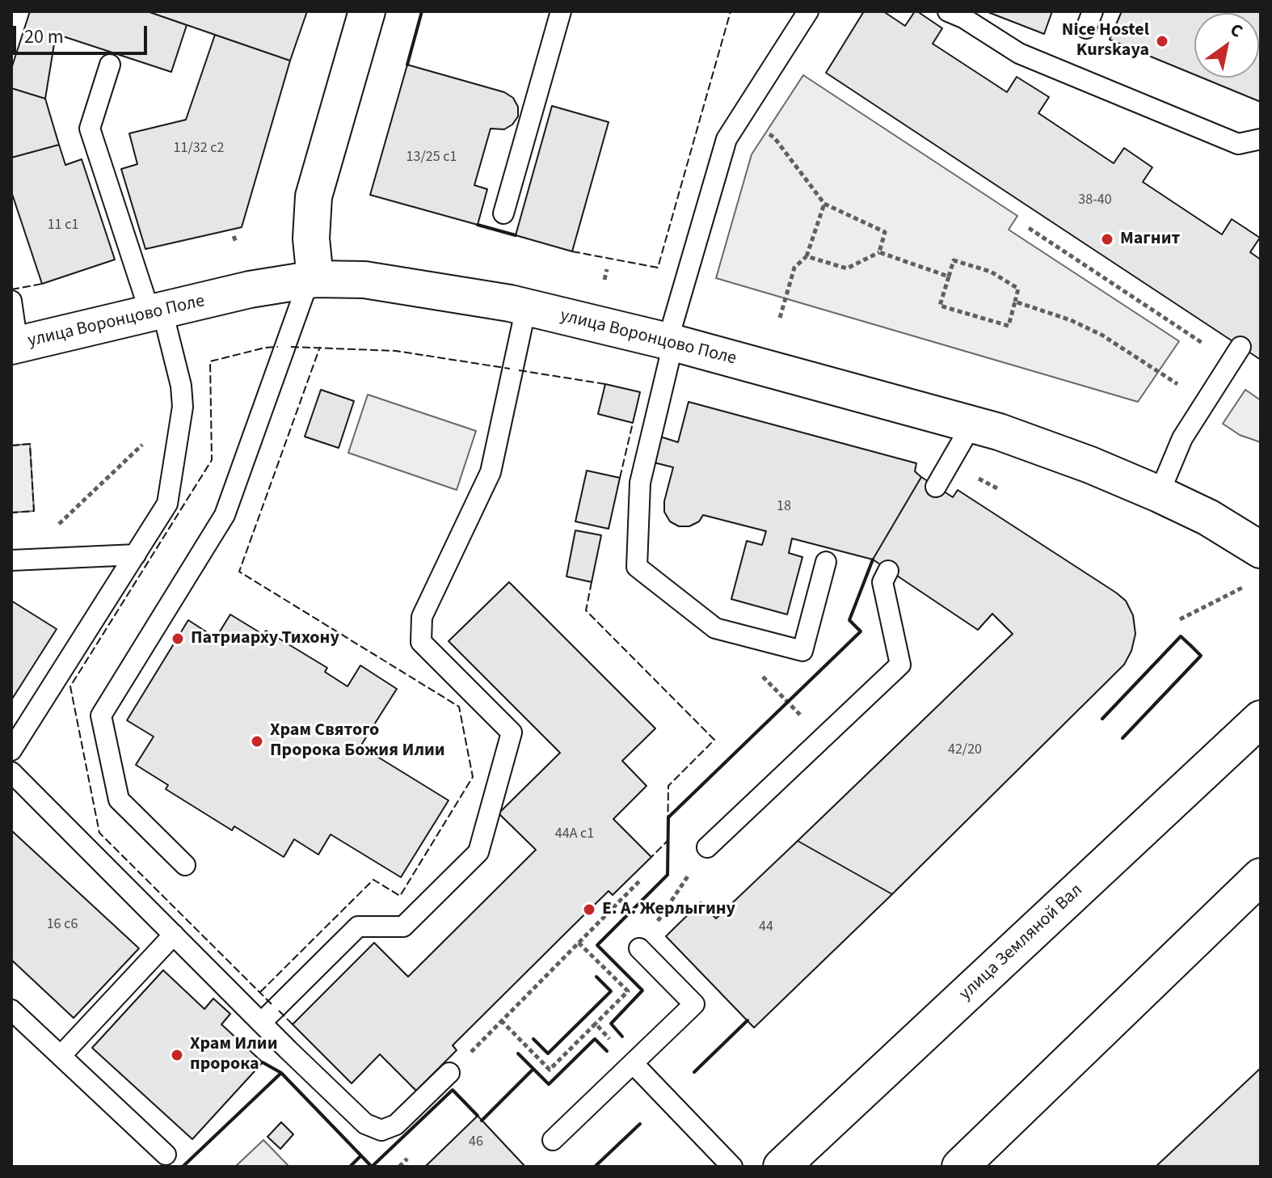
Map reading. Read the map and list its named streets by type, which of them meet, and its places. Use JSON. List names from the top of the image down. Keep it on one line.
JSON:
{"streets":{"street":["улица Воронцово Поле","улица Земляной Вал"]},"places":["Nice Hostel Kurskaya","Магнит","Патриарху Тихону","Храм Святого Пророка Божия Илии","Е. А. Жерлыгину","Храм Илии пророка"],"house_numbers":["11/32 с2","13/25 с1","38-40","11 с1","18","42/20","44А с1","16 с6","44","46"],"scale_bar":"20 m","north":"top right"}
